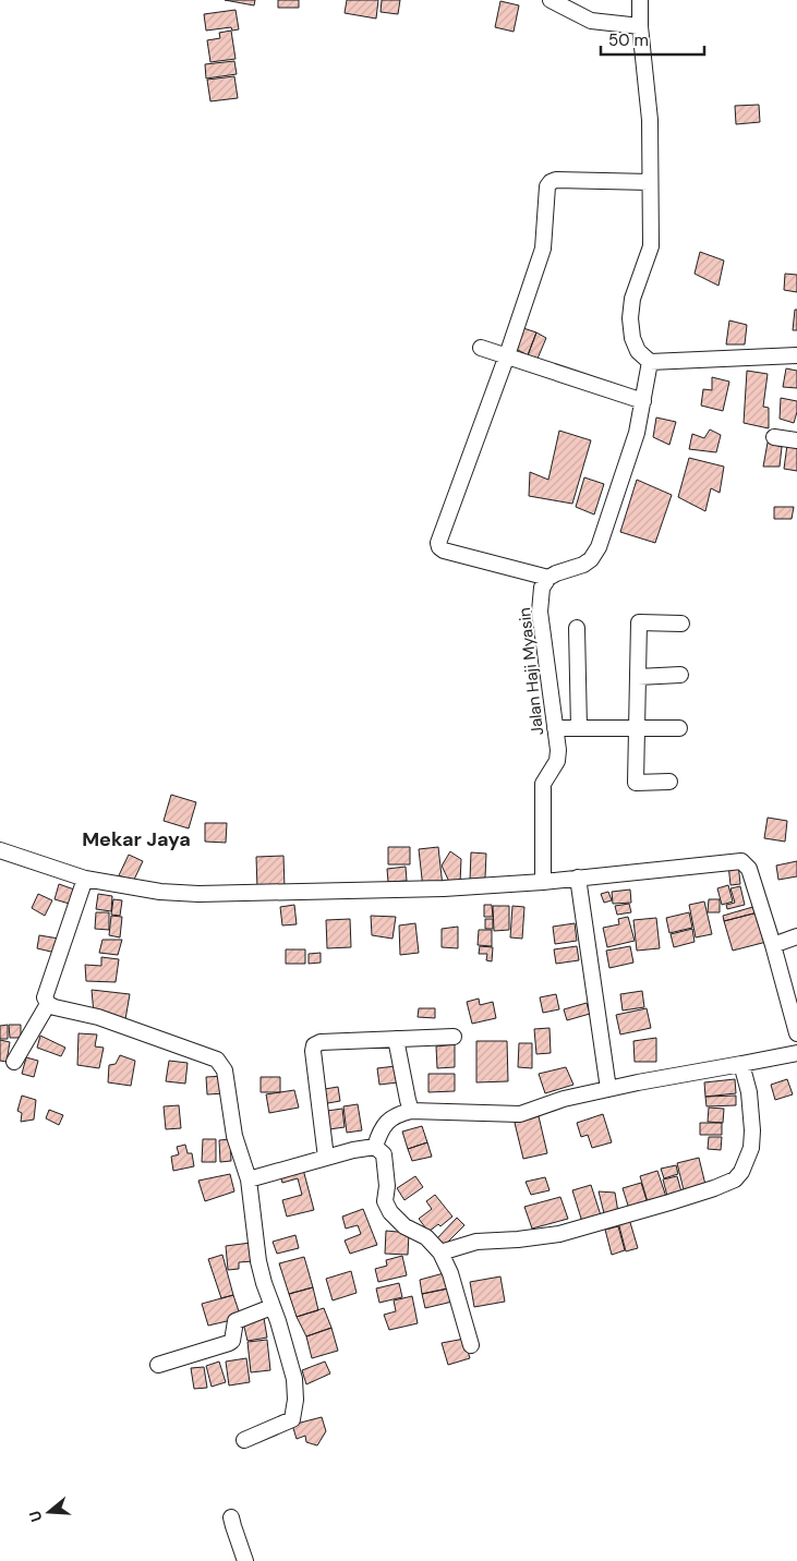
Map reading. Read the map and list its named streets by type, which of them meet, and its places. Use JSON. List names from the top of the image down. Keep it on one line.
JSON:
{"streets":{"street":["Jalan Haji Myasin"]},"districts":["Mekar Jaya"],"scale_bar":"50 m","north":"left"}
